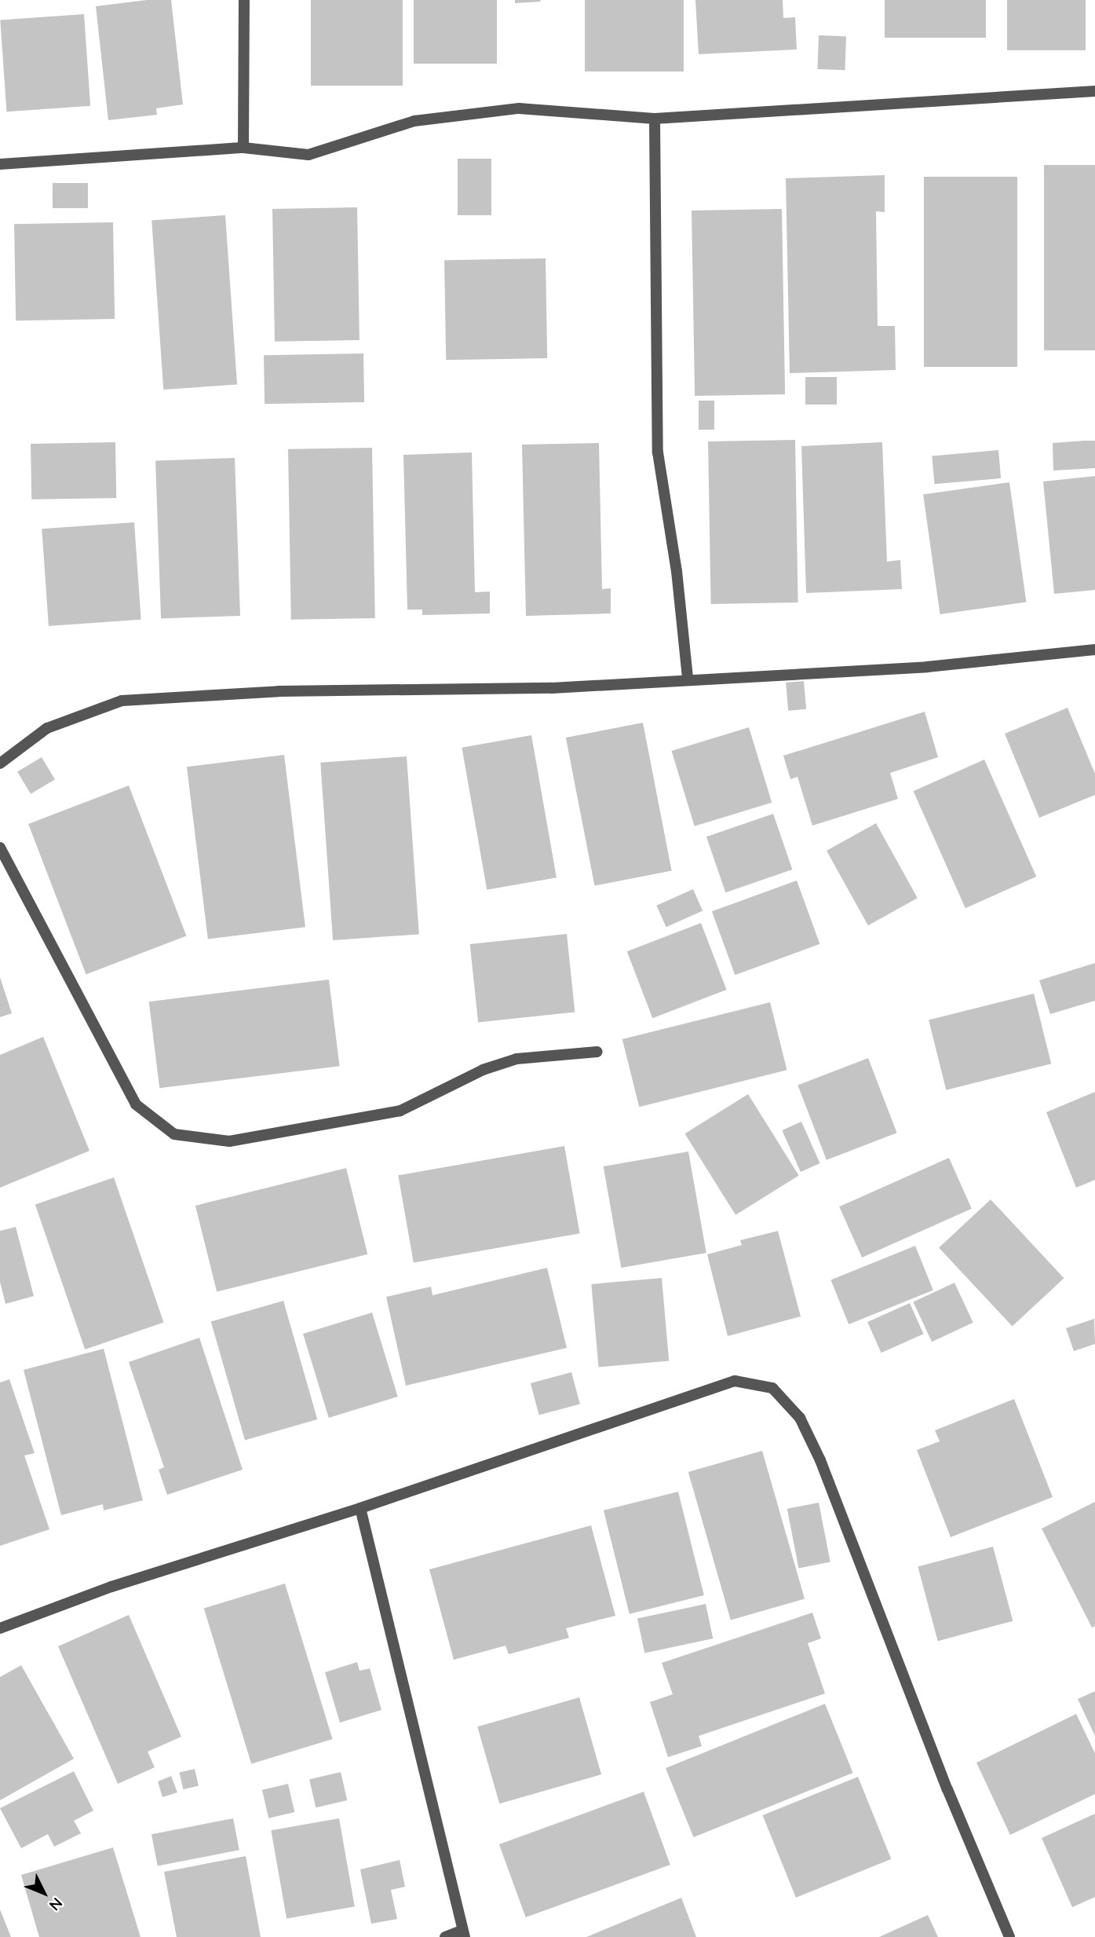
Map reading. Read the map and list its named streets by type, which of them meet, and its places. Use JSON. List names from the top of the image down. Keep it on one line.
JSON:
{"north":"bottom right"}
